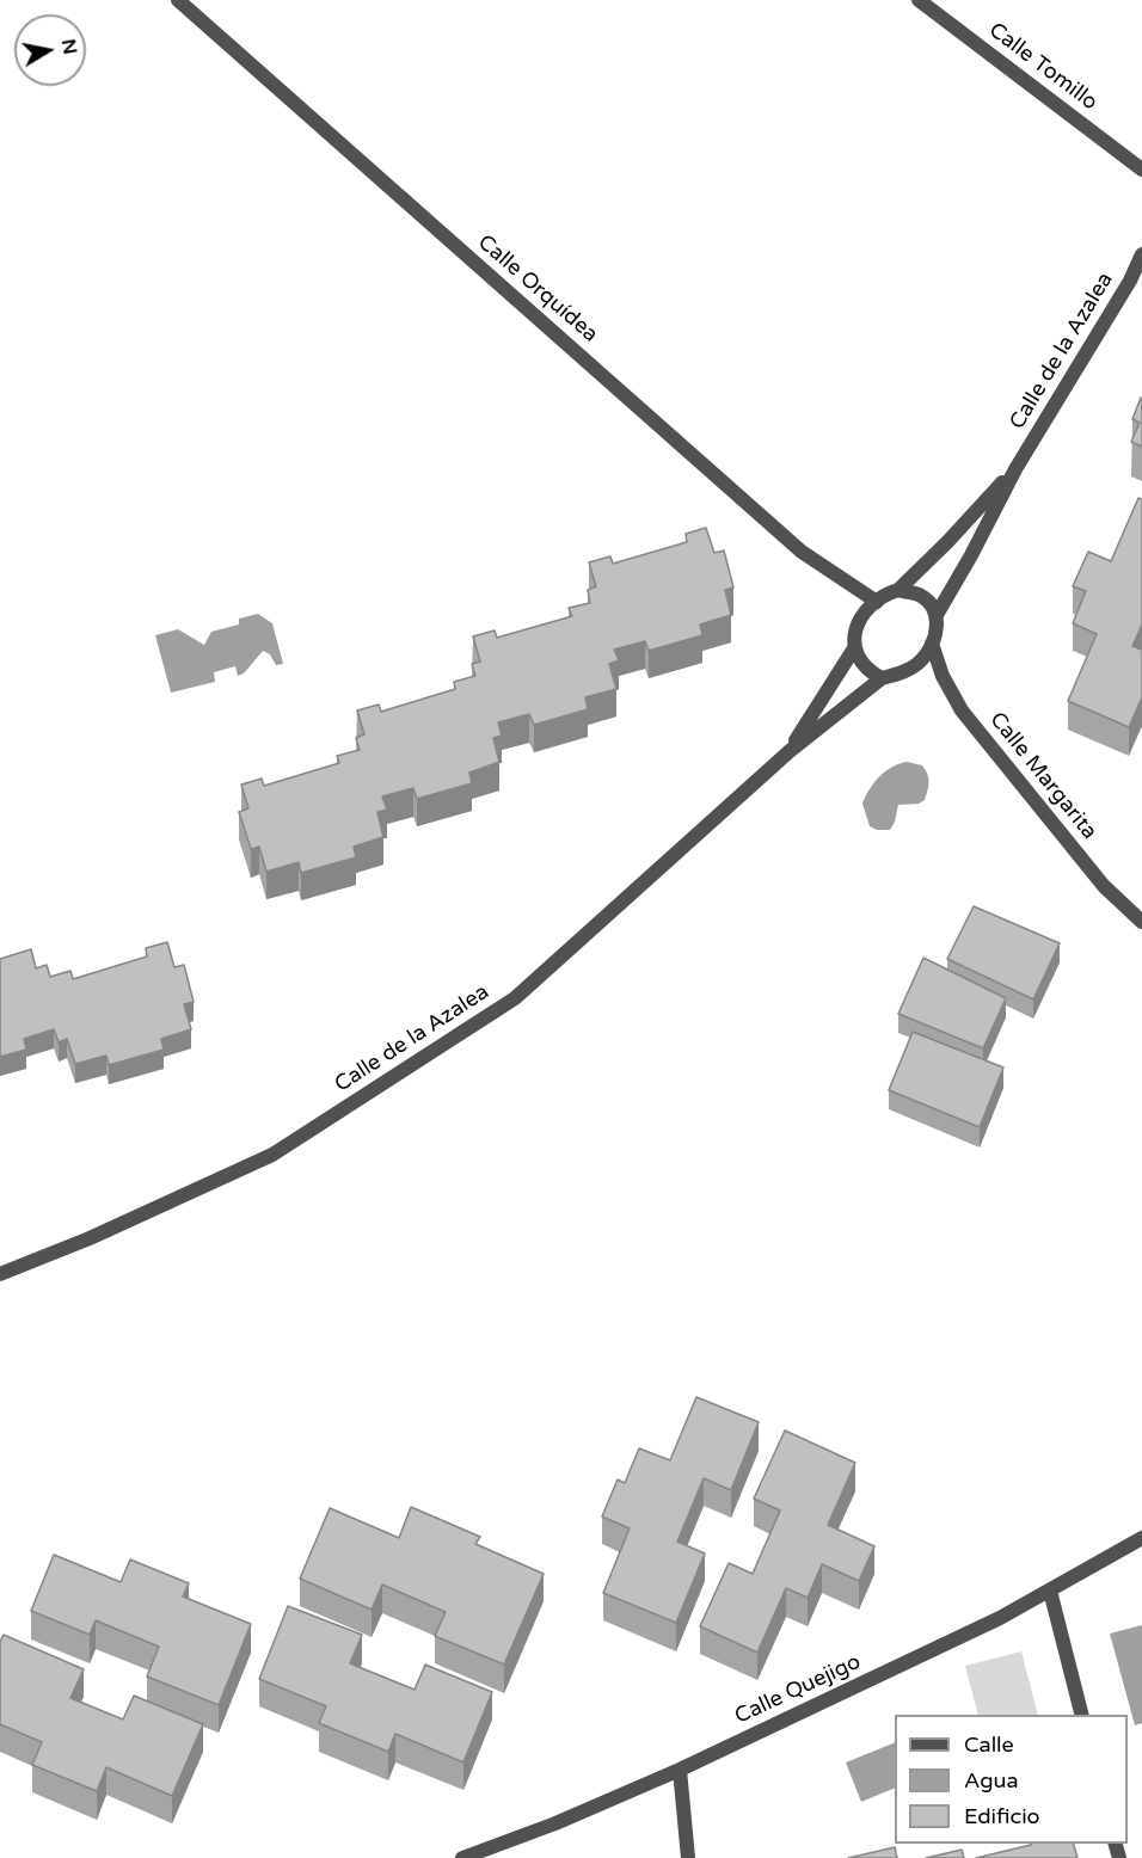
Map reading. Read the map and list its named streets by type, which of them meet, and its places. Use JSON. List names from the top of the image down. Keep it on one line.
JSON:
{"streets":{"street":["Calle Tomillo","Calle Orquídea","Calle de la Azalea","Calle Margarita","Calle Quejigo"]},"crossings":[["Calle Orquídea","Calle de la Azalea"],["Calle Orquídea","Calle Margarita"],["Calle de la Azalea","Calle Margarita"]],"legend":["Calle","Agua","Edificio"],"north":"right"}
